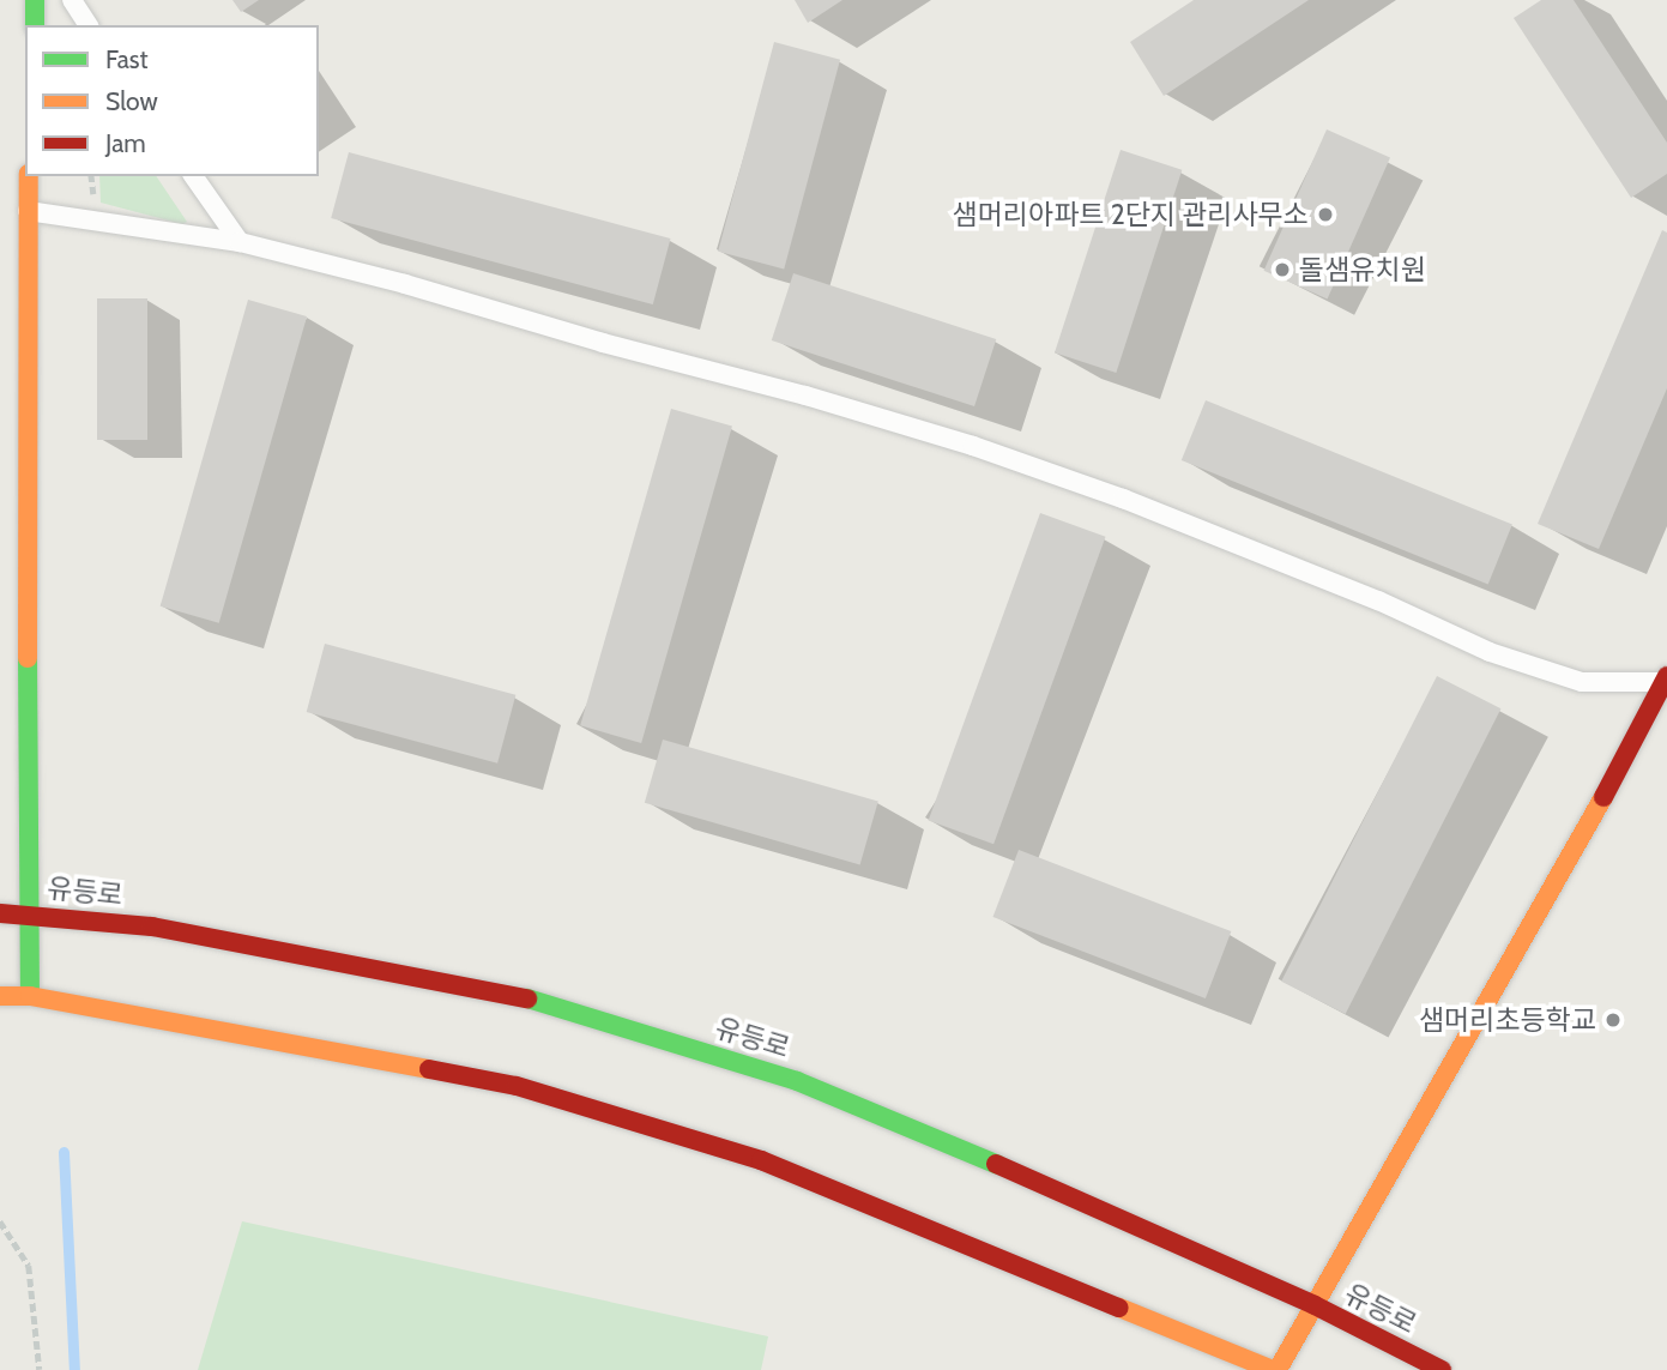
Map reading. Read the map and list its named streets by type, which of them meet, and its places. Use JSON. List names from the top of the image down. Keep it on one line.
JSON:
{"streets":{"main road":["유등로"]},"places":["샘머리아파트 2단지 관리사무소","돌샘유치원","샘머리초등학교"],"legend":["Fast","Slow","Jam"]}
